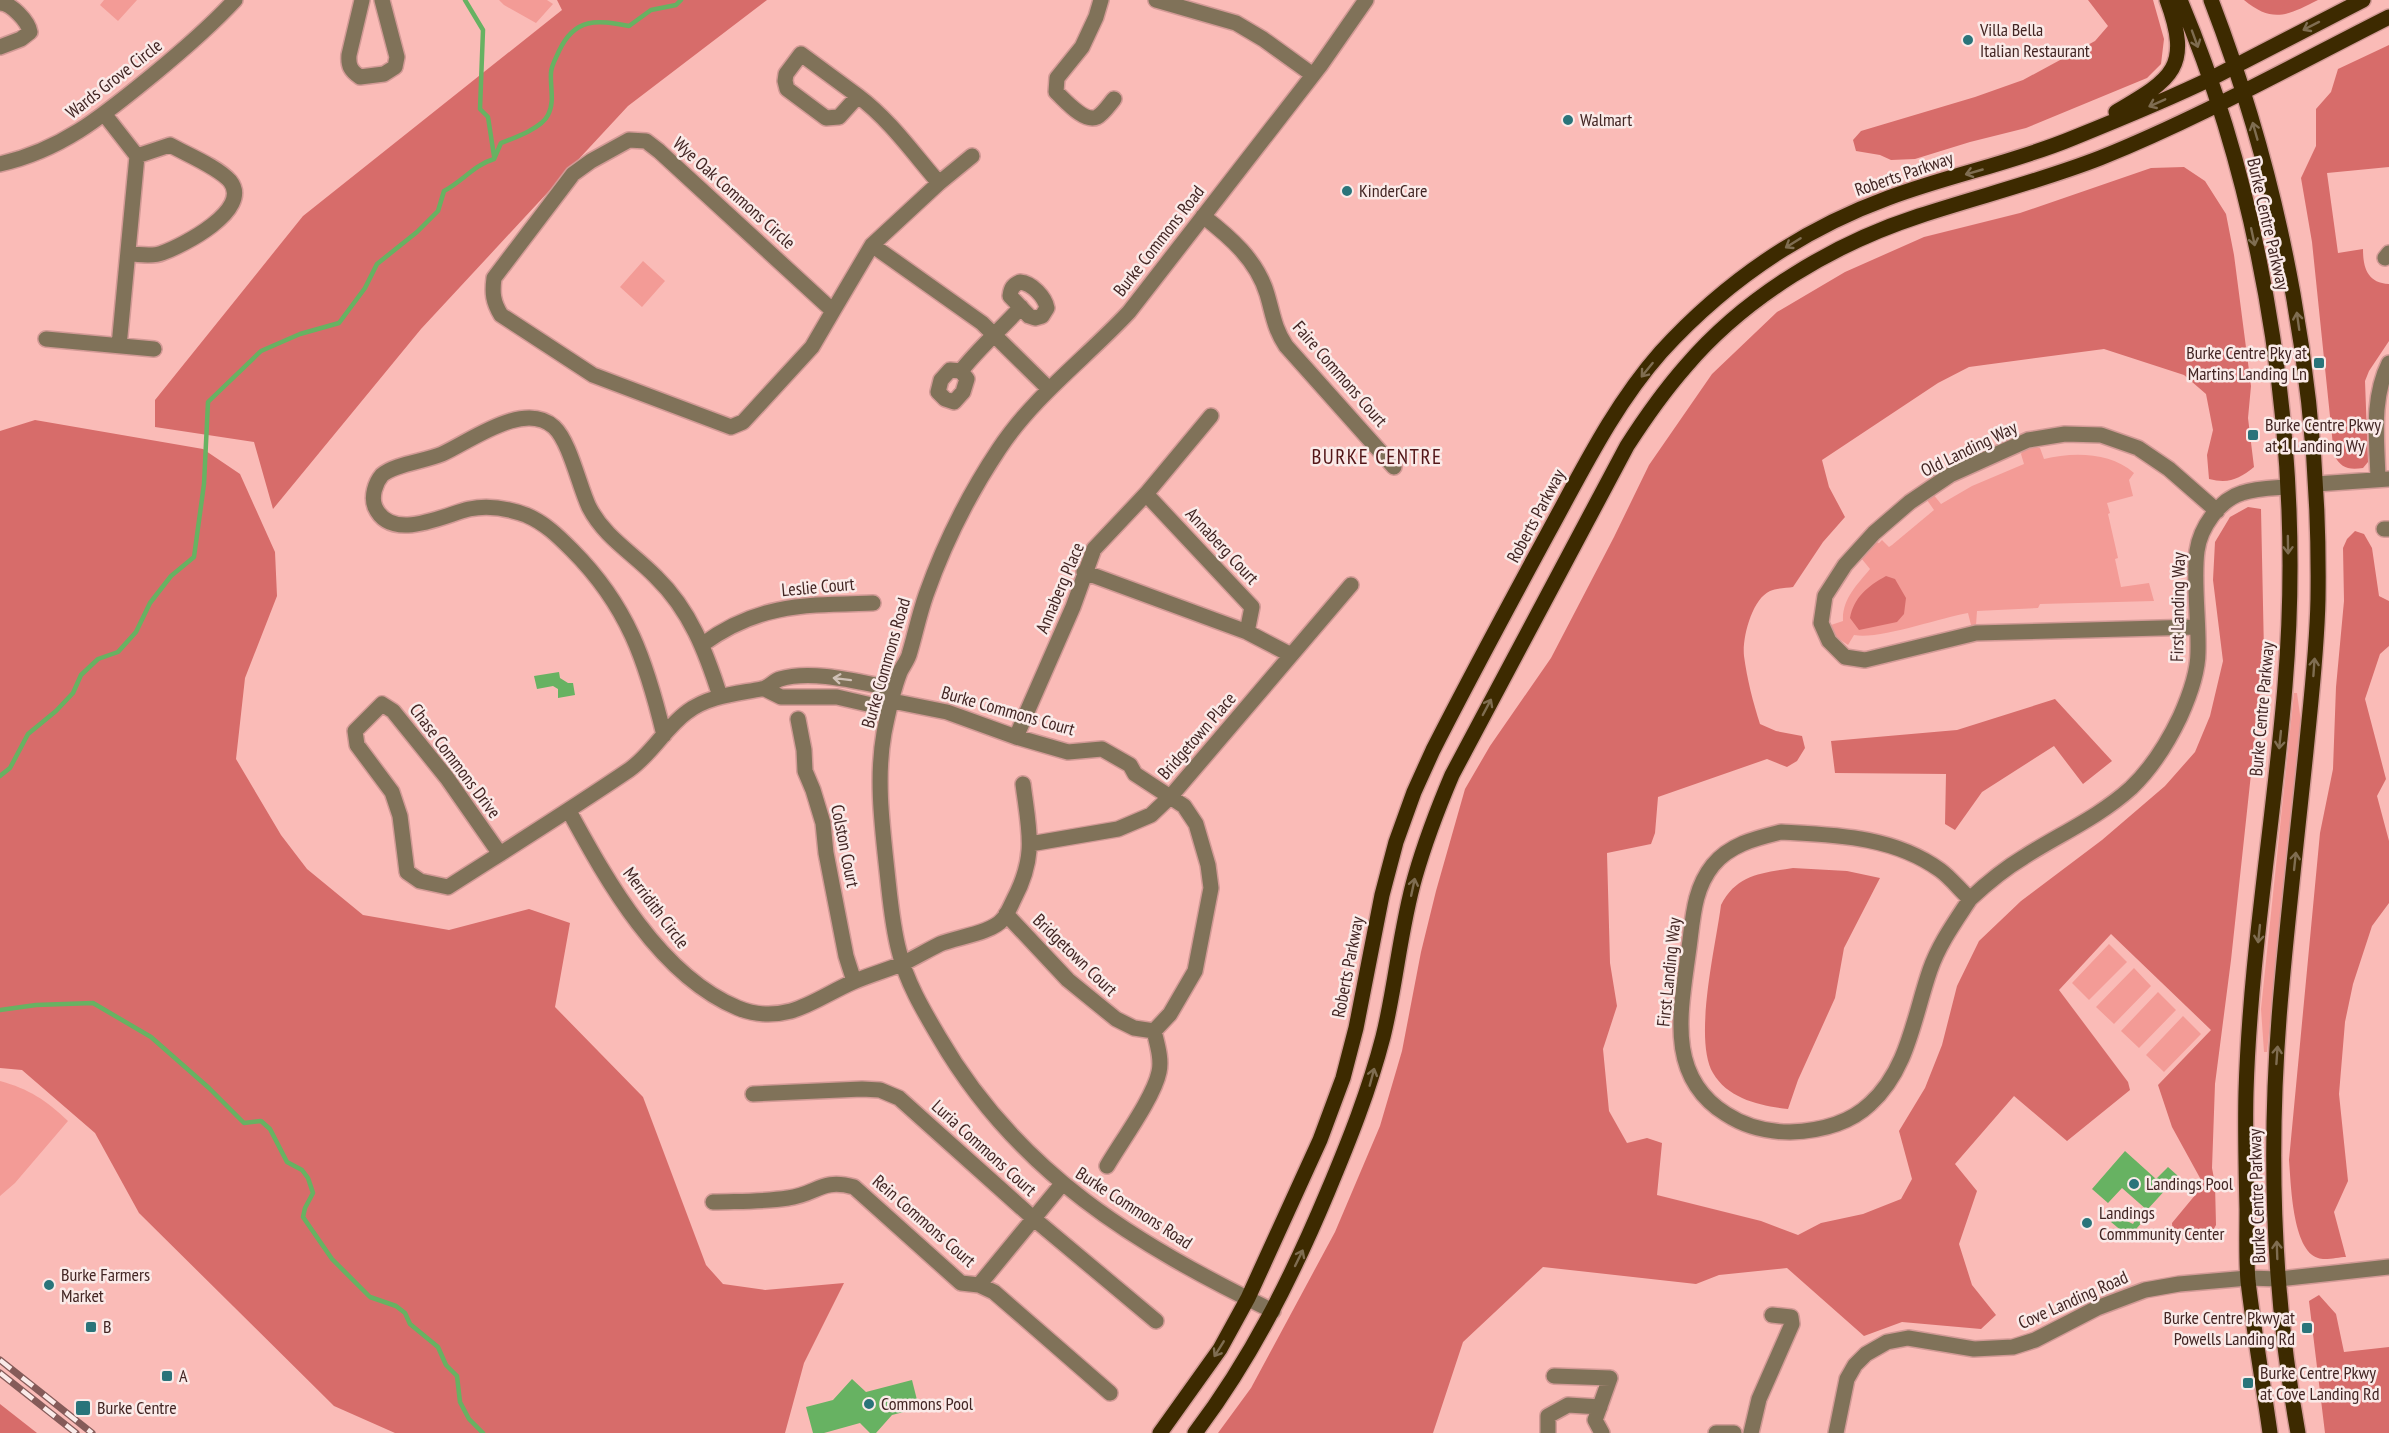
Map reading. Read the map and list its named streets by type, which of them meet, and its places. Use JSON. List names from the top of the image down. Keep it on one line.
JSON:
{"streets":{"main road":["Roberts Parkway","Burke Centre Parkway"],"street":["Wards Grove Circle","Wye Oak Commons Circle","Burke Commons Road","Faire Commons Court","Old Landing Way","Annaberg Court","Leslie Court","Annaberg Place","First Landing Way","Burke Commons Court","Bridgetown Place","Chase Commons Drive","Colston Court","Merridith Circle","Bridgetown Court","Luria Commons Court","Rein Commons Court","Cove Landing Road"]},"crossings":[["Roberts Parkway","Burke Centre Parkway"],["Roberts Parkway","Burke Commons Road"],["Burke Centre Parkway","First Landing Way"],["Burke Centre Parkway","Cove Landing Road"],["Burke Commons Road","Faire Commons Court"],["Burke Commons Road","Burke Commons Court"],["Burke Commons Road","Chase Commons Drive"],["Burke Commons Road","Merridith Circle"],["Old Landing Way","First Landing Way"],["Annaberg Court","Annaberg Place"],["Annaberg Place","Burke Commons Court"],["Burke Commons Court","Bridgetown Place"],["Burke Commons Court","Chase Commons Drive"],["Chase Commons Drive","Merridith Circle"],["Colston Court","Merridith Circle"]],"districts":["BURKE CENTRE"],"places":{"other":["Villa Bella Italian Restaurant","Walmart","KinderCare","Landings Pool","Landings Commmunity Center","Burke Farmers Market","Commons Pool"],"transit":["Burke Centre Pky at Martins Landing Ln","Burke Centre Pkwy at 1 Landing Wy","B","Burke Centre Pkwy at Powells Landing Rd","A","Burke Centre Pkwy at Cove Landing Rd","Burke Centre"]}}
